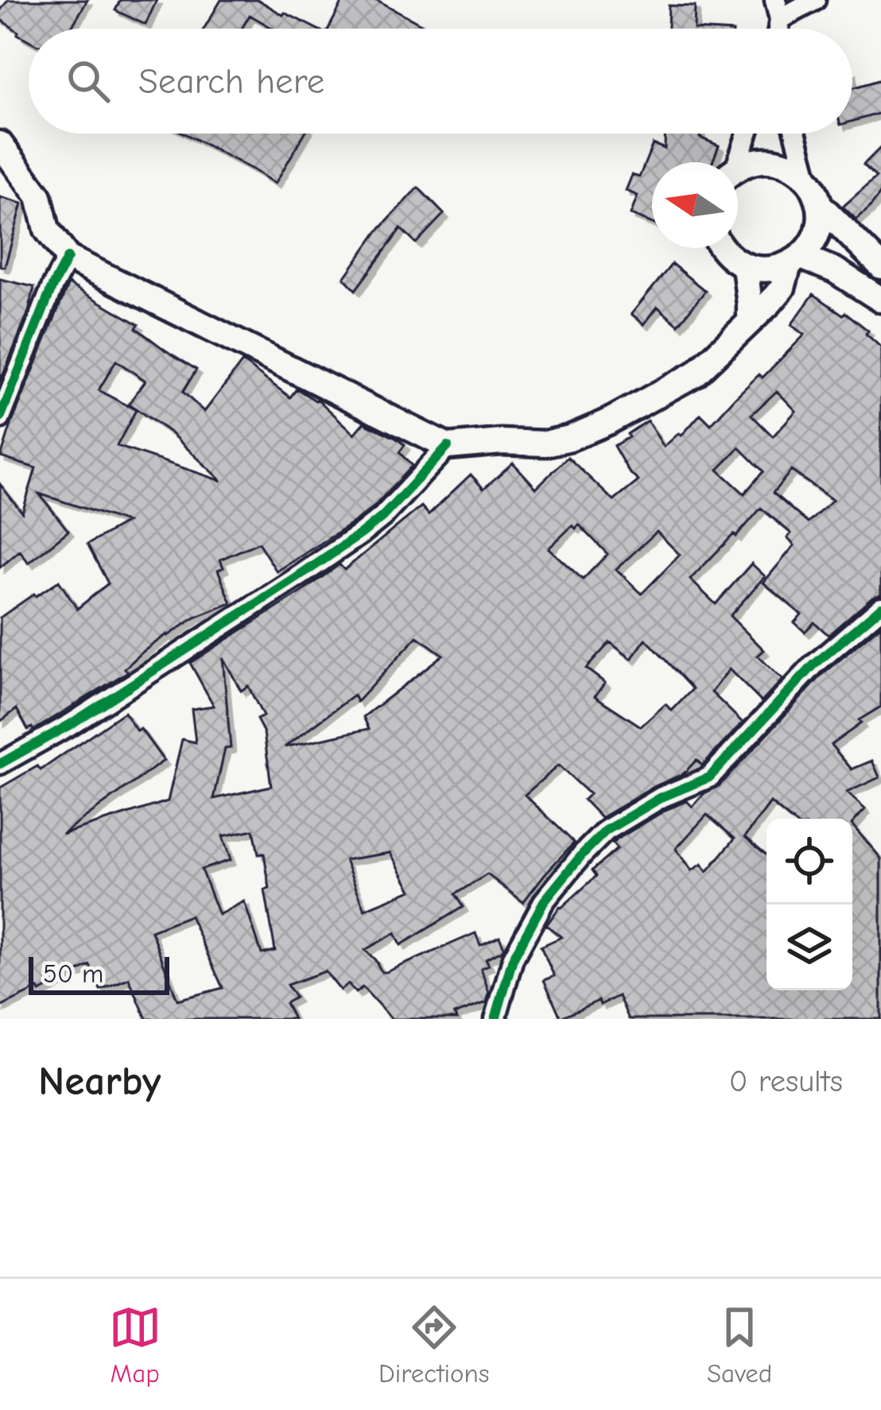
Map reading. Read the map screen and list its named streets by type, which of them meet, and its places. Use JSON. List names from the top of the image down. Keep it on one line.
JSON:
{"scale_bar":"50 m","north":"left","page":{"search":"Search here","scale":"50 m","heading":["Nearby","0 results"],"nav":["Map","Directions","Saved"]}}
